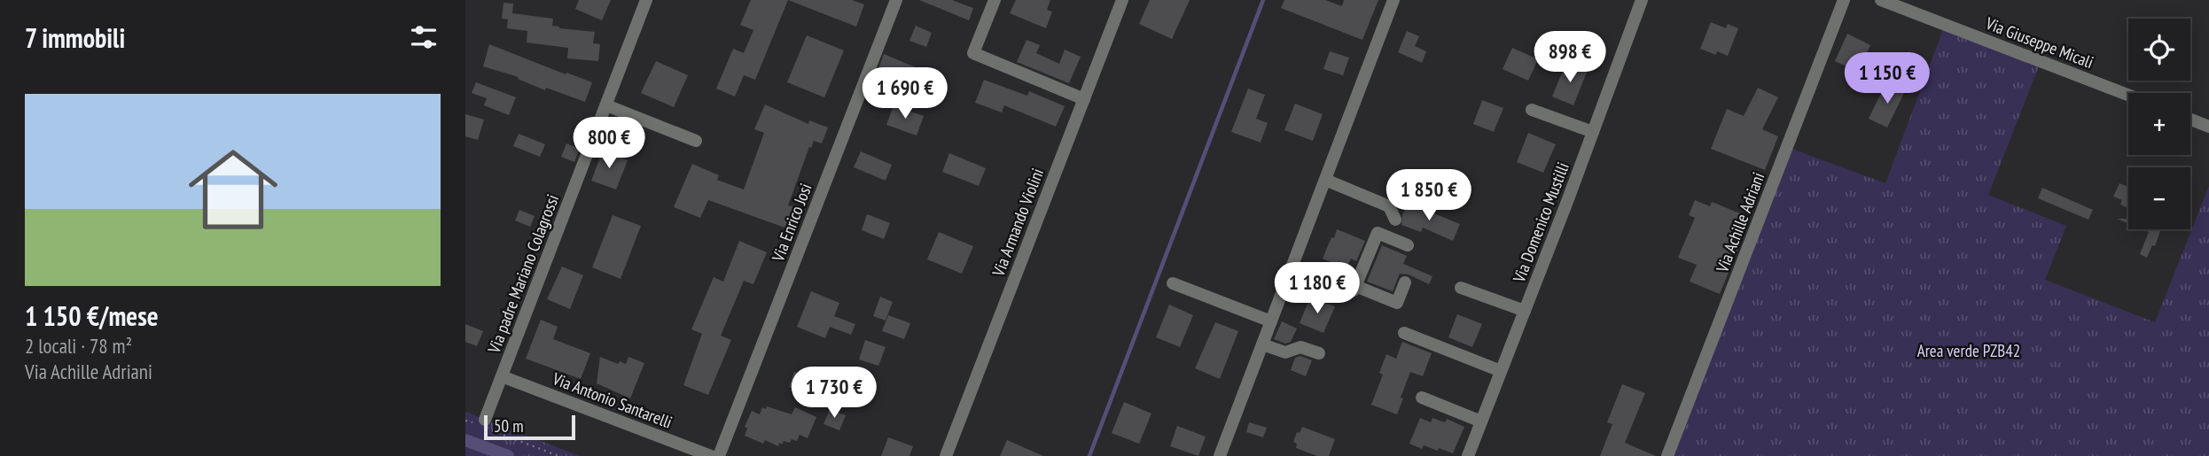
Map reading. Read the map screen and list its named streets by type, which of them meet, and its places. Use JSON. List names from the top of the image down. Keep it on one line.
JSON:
{"streets":{"street":["Via Giuseppe Micali","Via Enrico Josi","Via Armando Violini","Via Domenico Mustilli","Via Achille Adriani","Via padre Mariano Colagrossi","Via Antonio Santarelli"]},"crossings":[["Via padre Mariano Colagrossi","Via Antonio Santarelli"]],"parks":["Area verde PZB42"],"scale_bar":"50 m","page":{"heading":"7 immobili","map_buttons":["+","−"],"price":["898 €","1 150 €","1 690 €","800 €","1 850 €","1 180 €","1 730 €"],"list":[{"name":"1 150 €/mese","note":"2 locali · 78 m² · Via Achille Adriani"}],"scale":"50 m"}}
